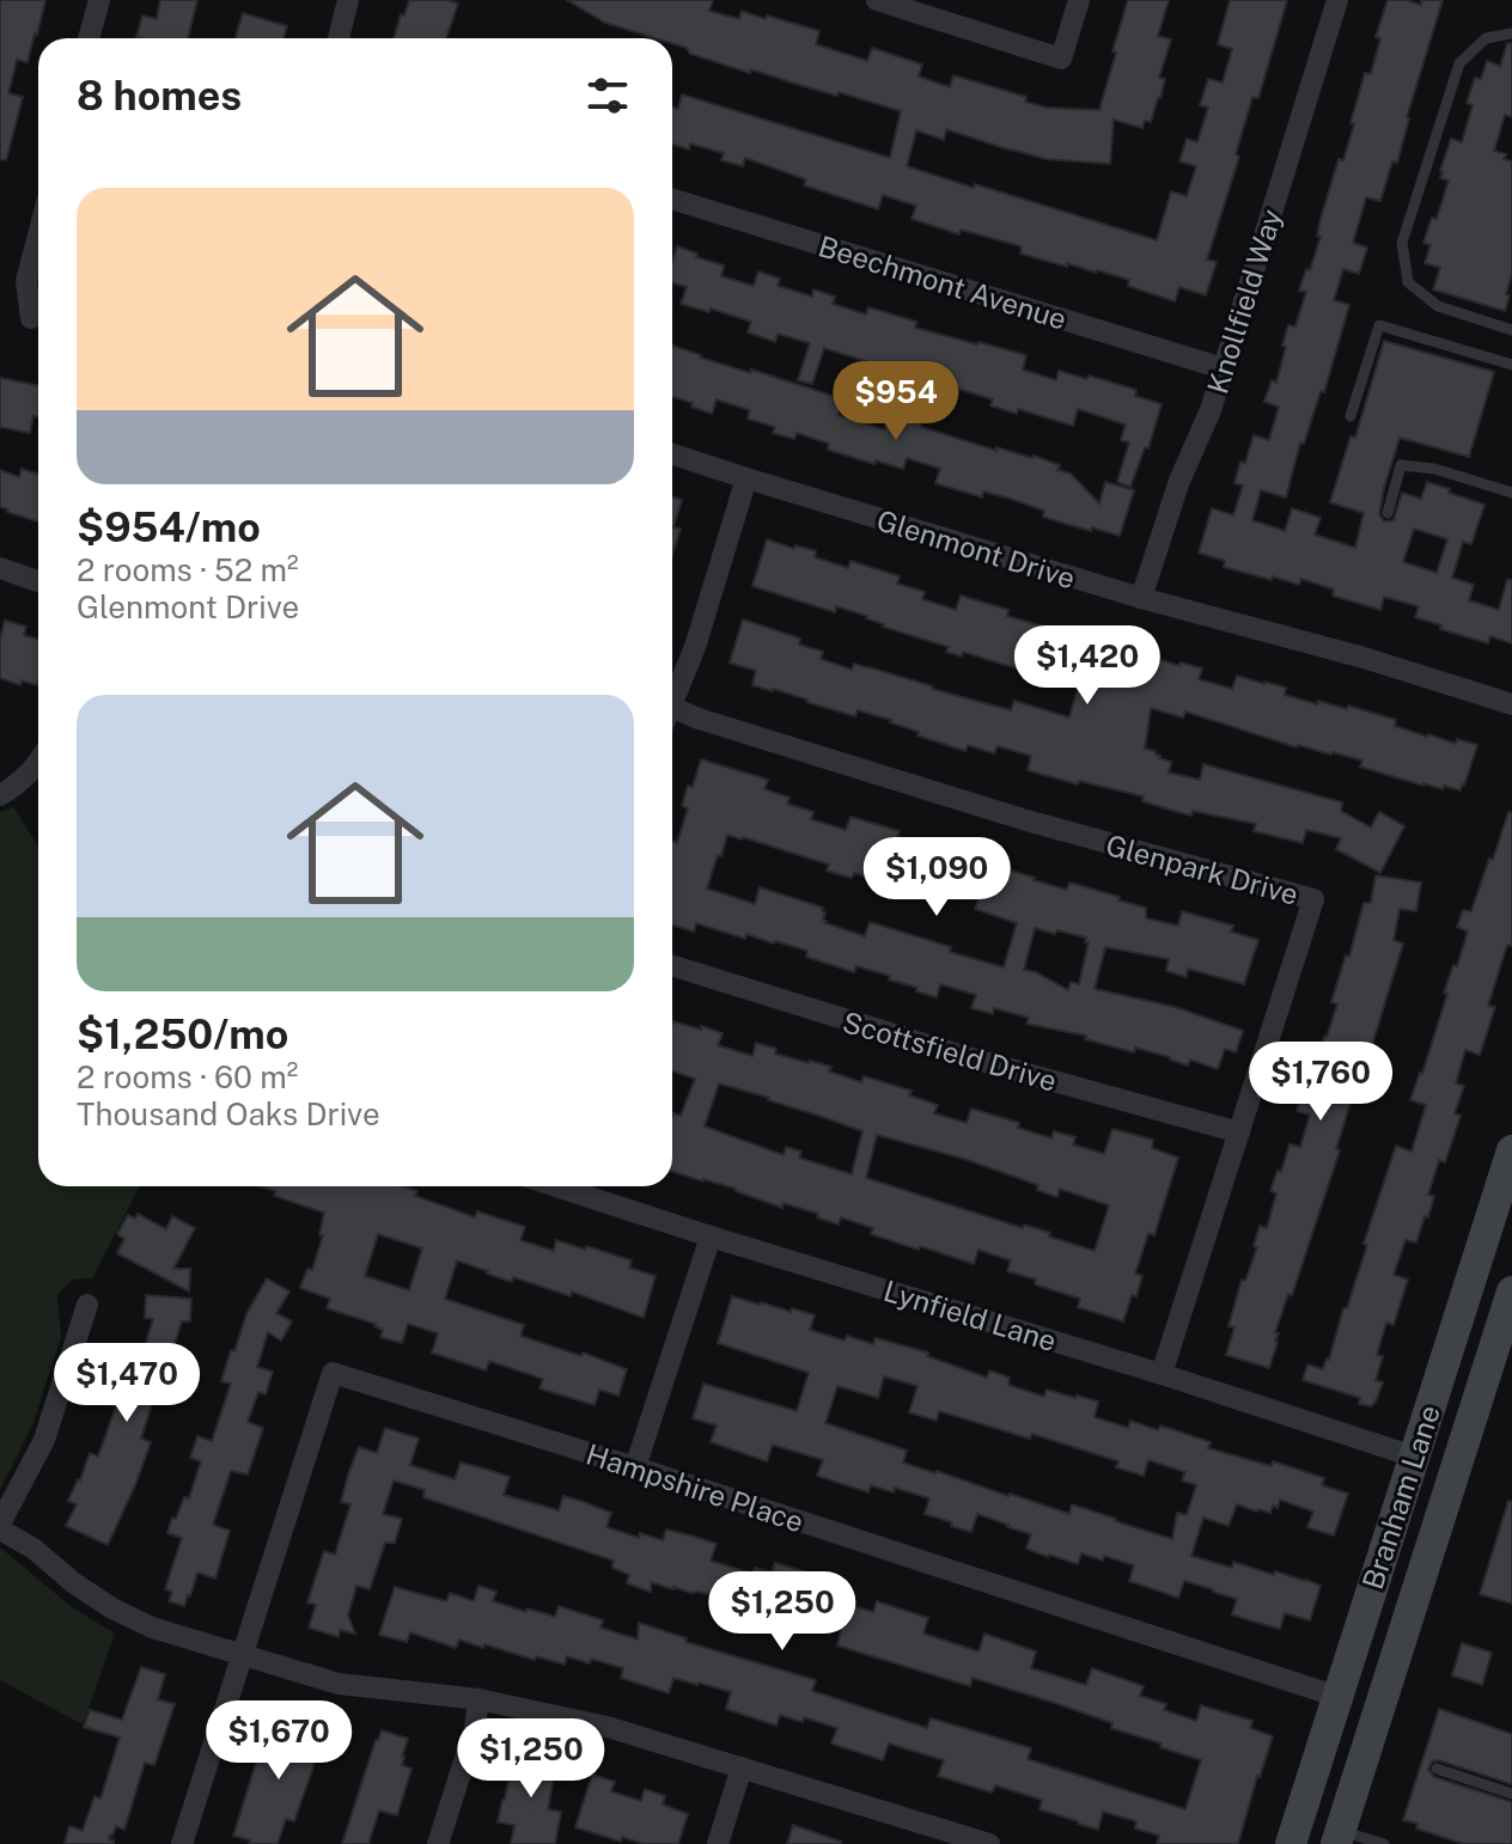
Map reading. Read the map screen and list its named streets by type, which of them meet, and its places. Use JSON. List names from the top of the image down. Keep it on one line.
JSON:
{"streets":{"main road":["Branham Lane"],"street":["Beechmont Avenue","Knollfield Way","Glenmont Drive","Glenpark Drive","Scottsfield Drive","Lynfield Lane","Hampshire Place"]},"crossings":[["Beechmont Avenue","Knollfield Way"],["Knollfield Way","Glenmont Drive"],["Glenpark Drive","Scottsfield Drive"],["Glenpark Drive","Lynfield Lane"],["Lynfield Lane","Branham Lane"],["Hampshire Place","Branham Lane"]],"page":{"heading":"8 homes","list":[{"name":"$954/mo","note":"2 rooms · 52 m² · Glenmont Drive"},{"name":"$1,250/mo","note":"2 rooms · 60 m² · Thousand Oaks Drive"}],"price":["$954","$1,420","$1,090","$1,760","$1,470","$1,250","$1,670","$1,250"]}}
